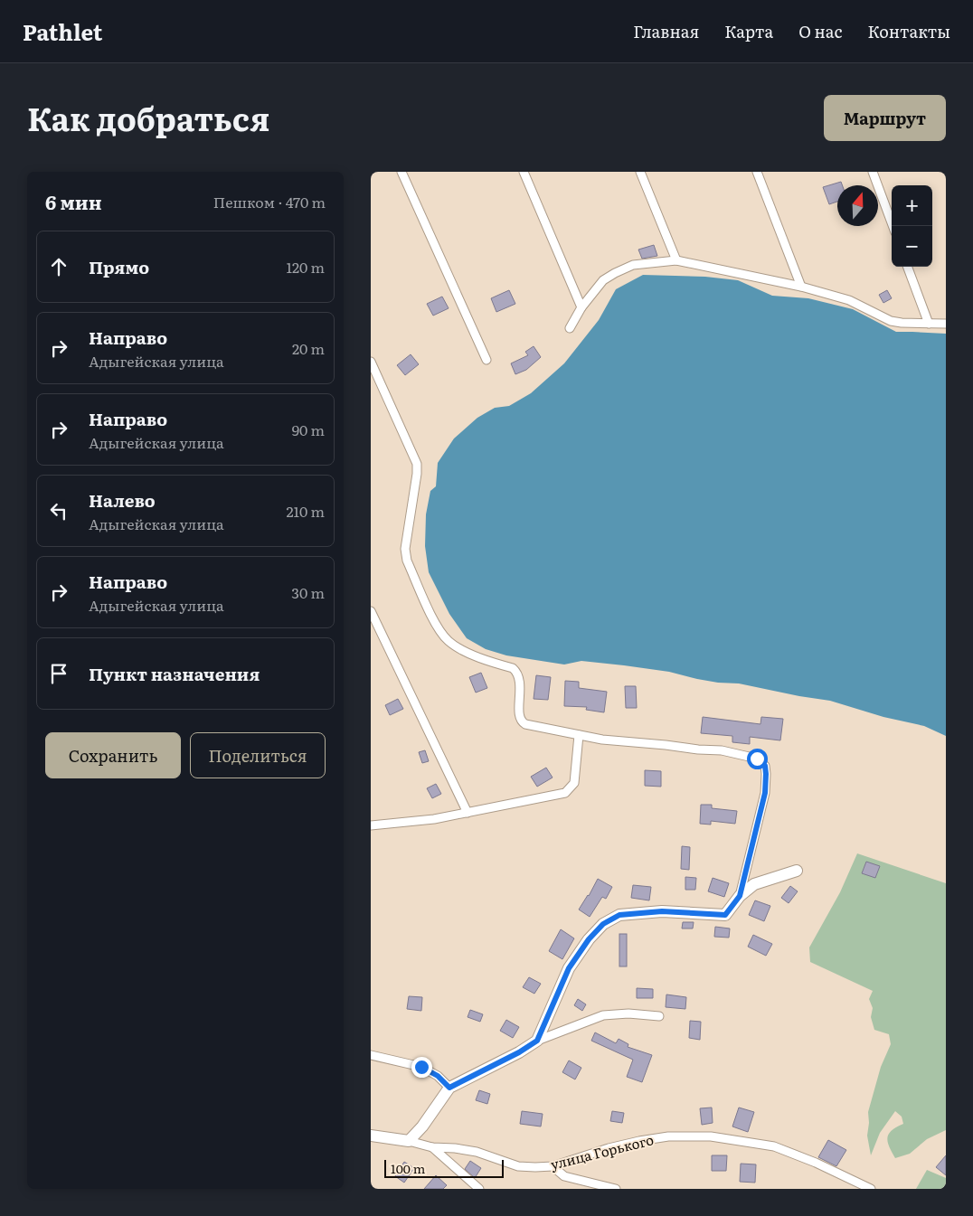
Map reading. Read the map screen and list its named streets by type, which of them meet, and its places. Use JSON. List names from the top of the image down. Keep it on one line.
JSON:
{"streets":{"street":["улица Горького"]},"scale_bar":"100 m","north":"top","page":{"header":"Pathlet","nav":["Главная","Карта","О нас","Контакты"],"title":"Как добраться","buttons":["Маршрут",["Сохранить","Поделиться"]],"heading":["6 мин","Пешком · 470 m"],"map_buttons":["+","−"],"list":[["Прямо","120 m"],["Направо","Адыгейская улица","20 m"],["Направо","Адыгейская улица","90 m"],["Налево","Адыгейская улица","210 m"],["Направо","Адыгейская улица","30 m"],"Пункт назначения"],"scale":"100 m"}}
